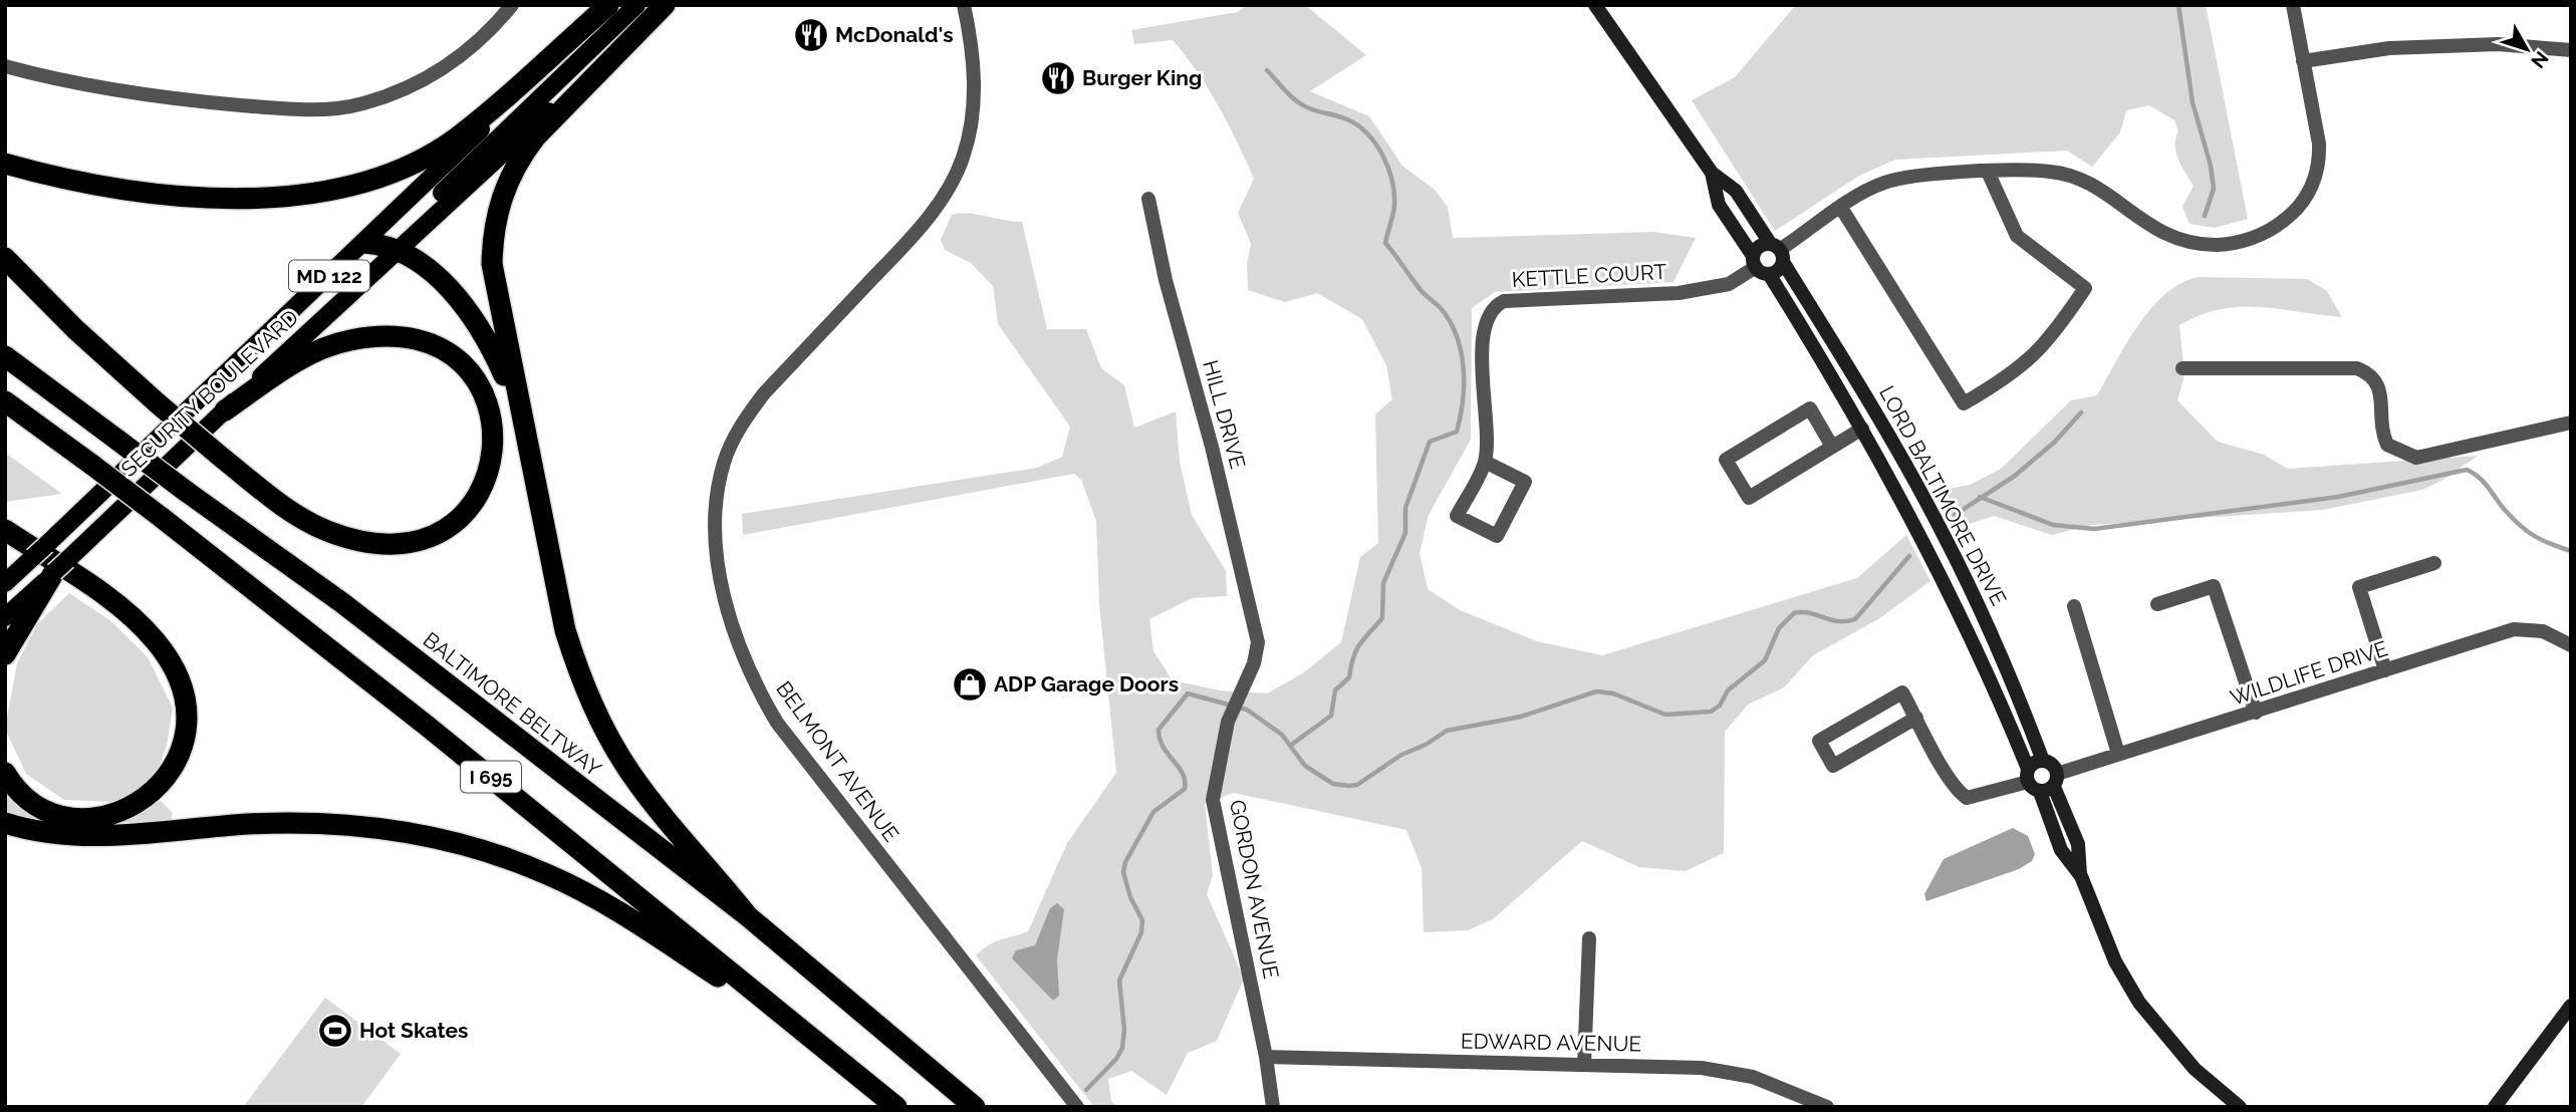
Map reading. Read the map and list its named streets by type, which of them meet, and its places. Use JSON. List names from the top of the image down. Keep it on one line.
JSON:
{"streets":{"highway":["BALTIMORE BELTWAY","I 695"],"main road":["MD 122","SECURITY BOULEVARD","LORD BALTIMORE DRIVE"],"street":["KETTLE COURT","HILL DRIVE","WILDLIFE DRIVE","BELMONT AVENUE","GORDON AVENUE","EDWARD AVENUE"]},"crossings":[["KETTLE COURT","LORD BALTIMORE DRIVE"],["HILL DRIVE","GORDON AVENUE"],["LORD BALTIMORE DRIVE","WILDLIFE DRIVE"],["GORDON AVENUE","EDWARD AVENUE"]],"places":{"restaurant":["McDonald's","Burger King"],"shop":["ADP Garage Doors"],"sports":["Hot Skates"]},"north":"bottom right"}
